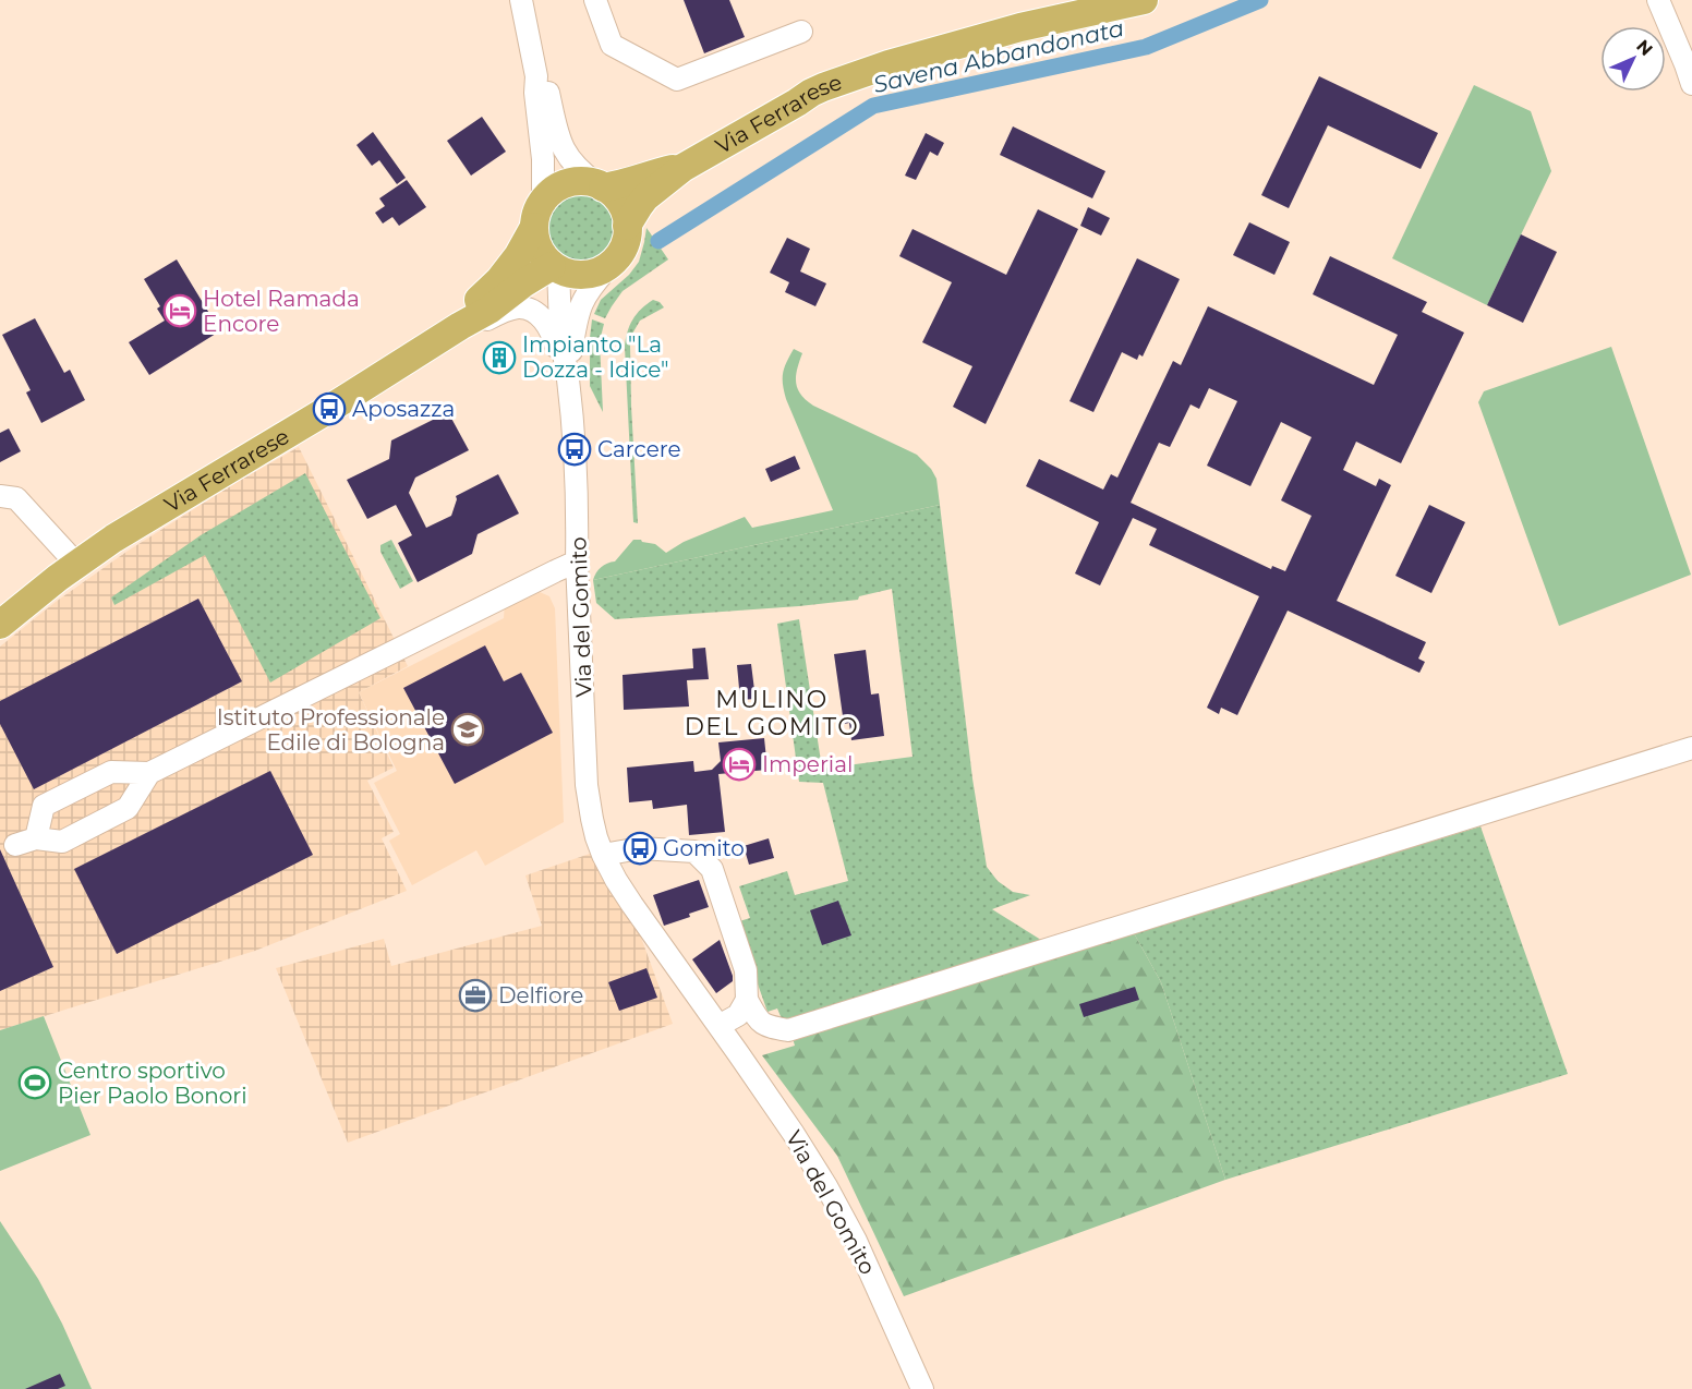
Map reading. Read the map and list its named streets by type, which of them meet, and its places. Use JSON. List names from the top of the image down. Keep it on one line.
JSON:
{"streets":{"main road":["Via Ferrarese"],"street":["Via del Gomito"]},"crossings":[["Via Ferrarese","Via del Gomito"]],"districts":["MULINO DEL GOMITO"],"water":["Savena Abbandonata"],"places":{"hotel":["Hotel Ramada Encore","Imperial"],"building":["Impianto \"La Dozza - Idice\""],"bus stop":["Aposazza","Carcere","Gomito"],"school or university":["Istituto Professionale Edile di Bologna"],"office":["Delfiore"],"sports":["Centro sportivo Pier Paolo Bonori"]},"north":"top right"}
